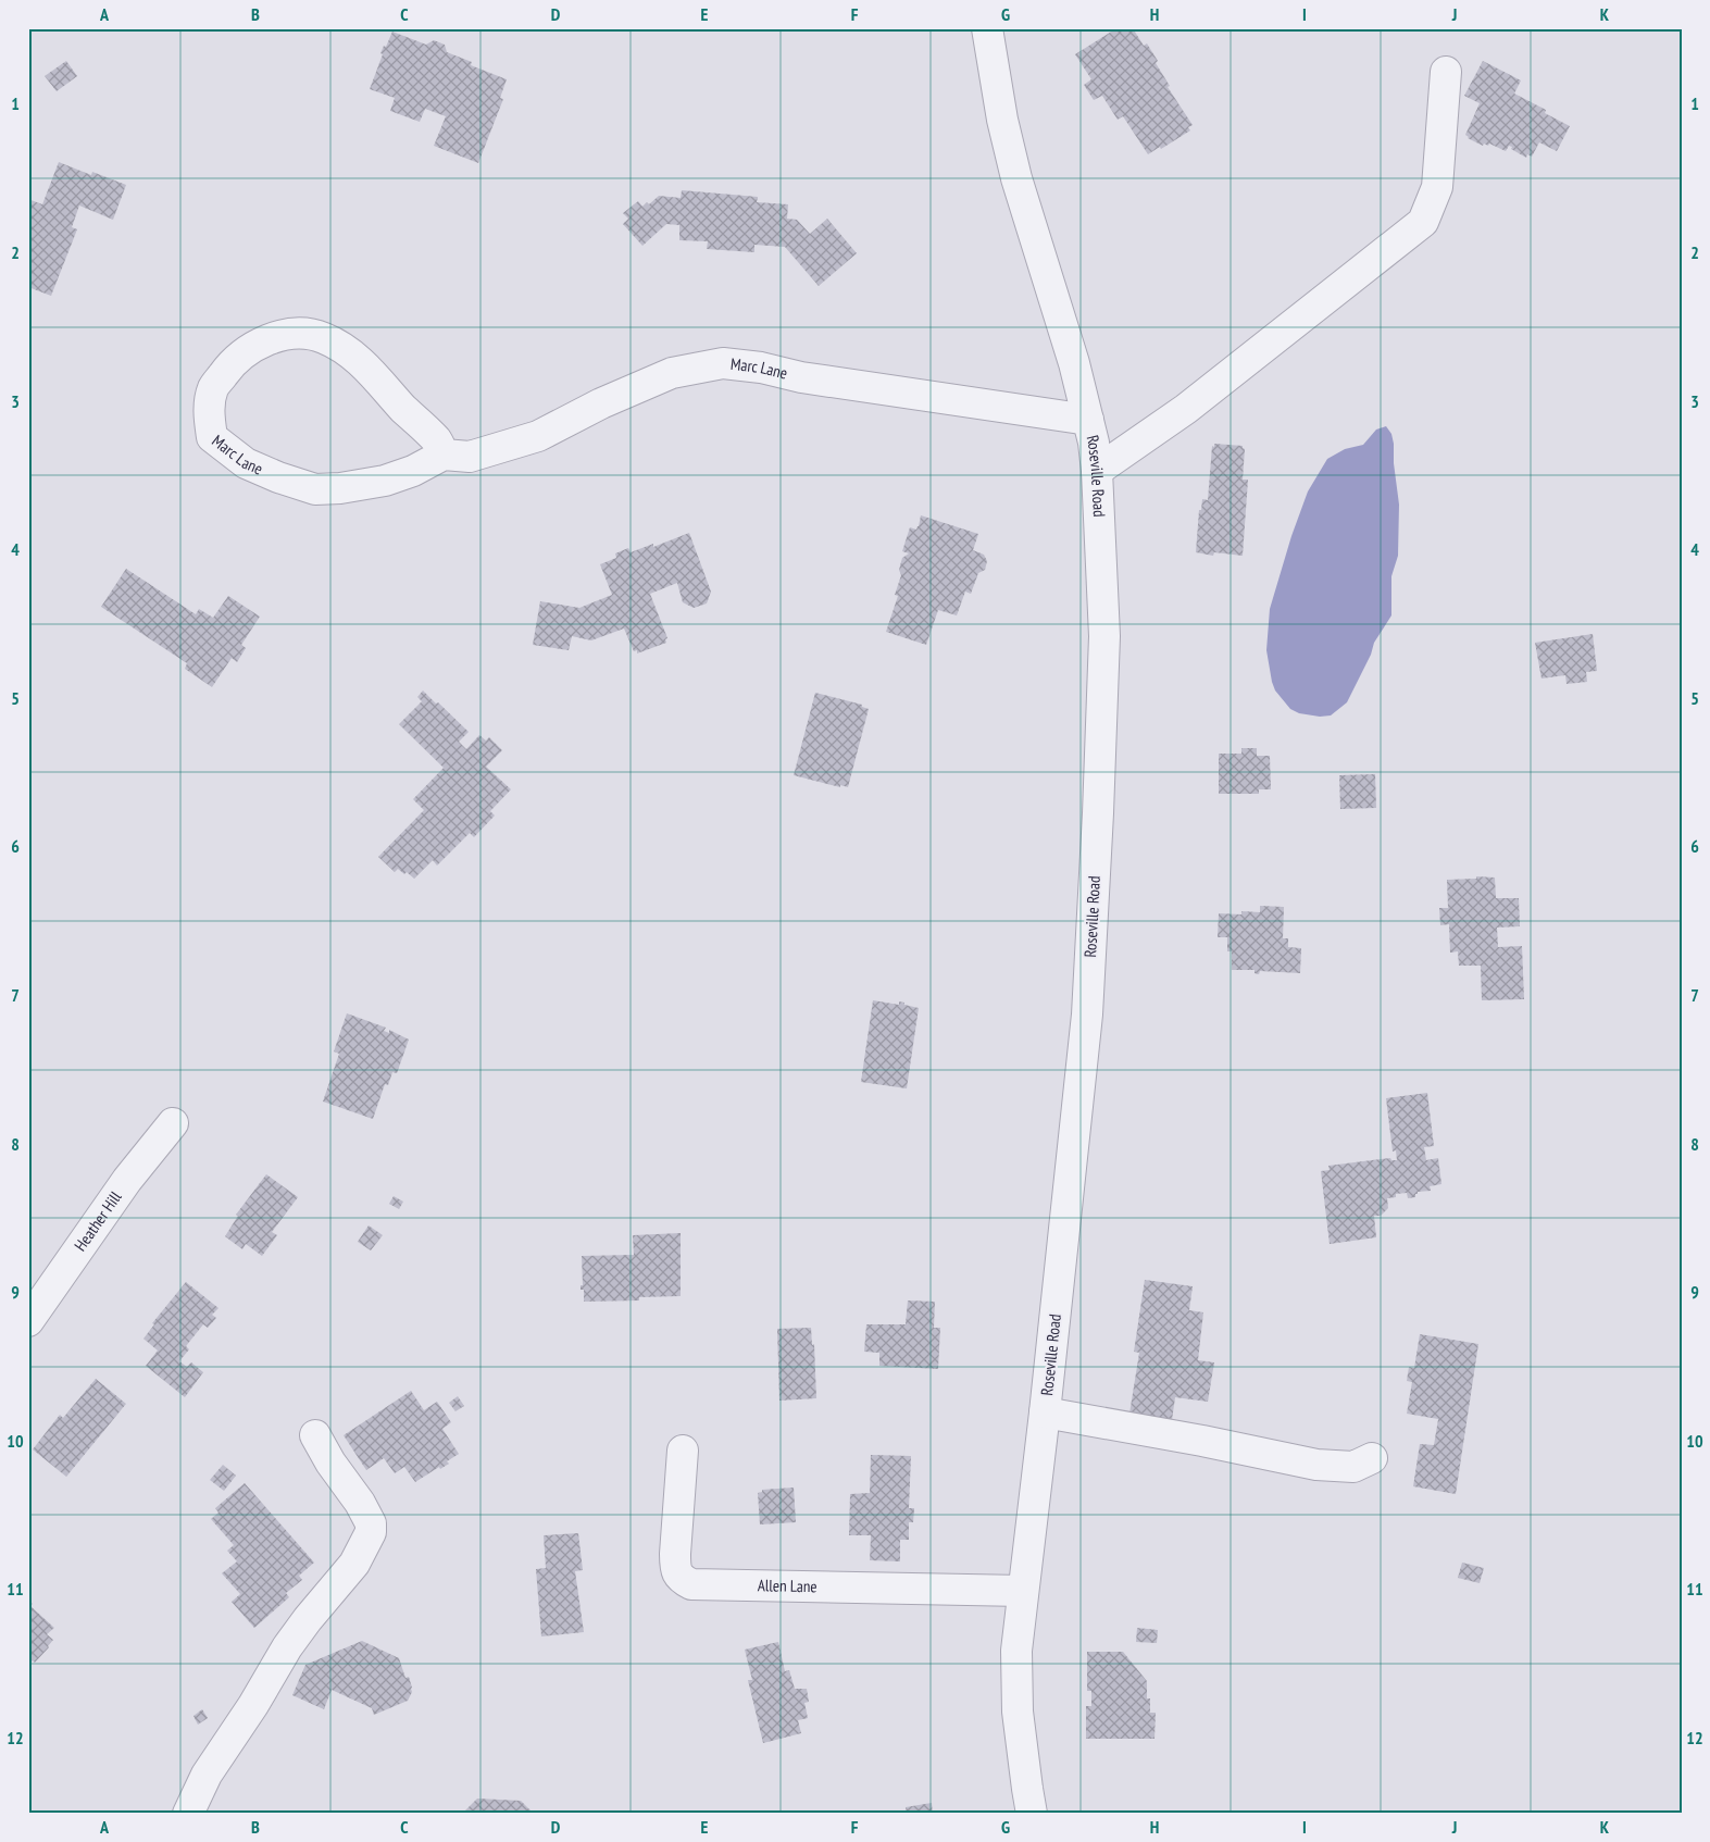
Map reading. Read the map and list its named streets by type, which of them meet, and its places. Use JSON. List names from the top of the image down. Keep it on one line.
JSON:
{"streets":{"street":["Marc Lane","Roseville Road","Heather Hill","Allen Lane"]},"crossings":[["Marc Lane","Roseville Road"],["Roseville Road","Allen Lane"]],"grid":{"columns":["A","B","C","D","E","F","G","H","I","J","K"],"rows":["1","2","3","4","5","6","7","8","9","10","11","12"]}}
